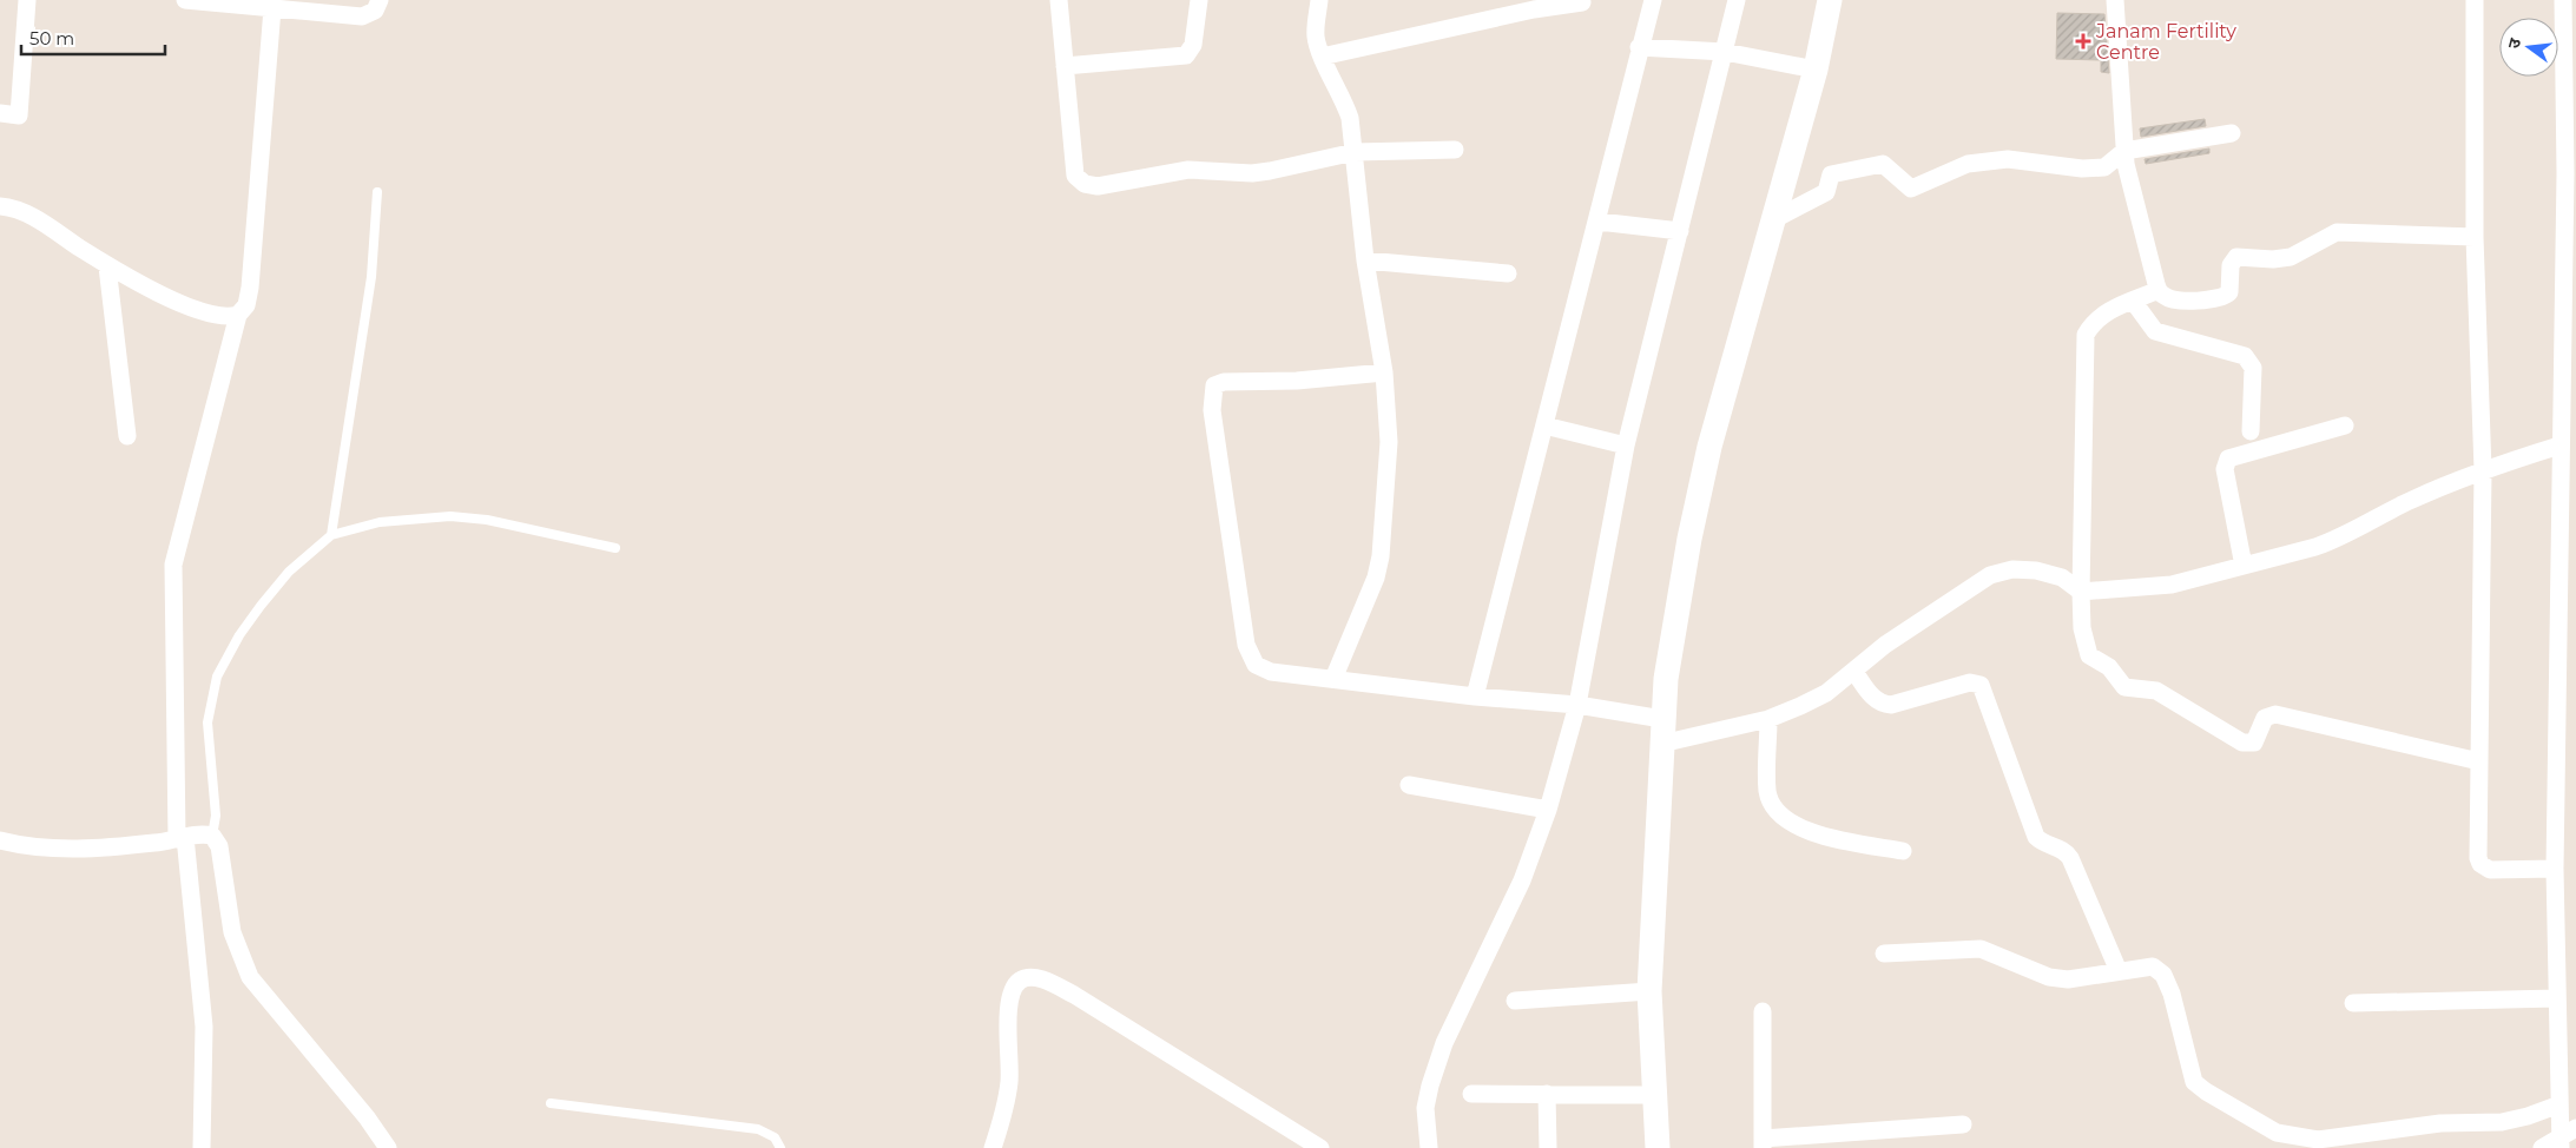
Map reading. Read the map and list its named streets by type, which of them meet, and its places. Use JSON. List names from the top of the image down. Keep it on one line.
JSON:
{"places":{"health":["Janam Fertility Centre"]},"scale_bar":"50 m","north":"left"}
